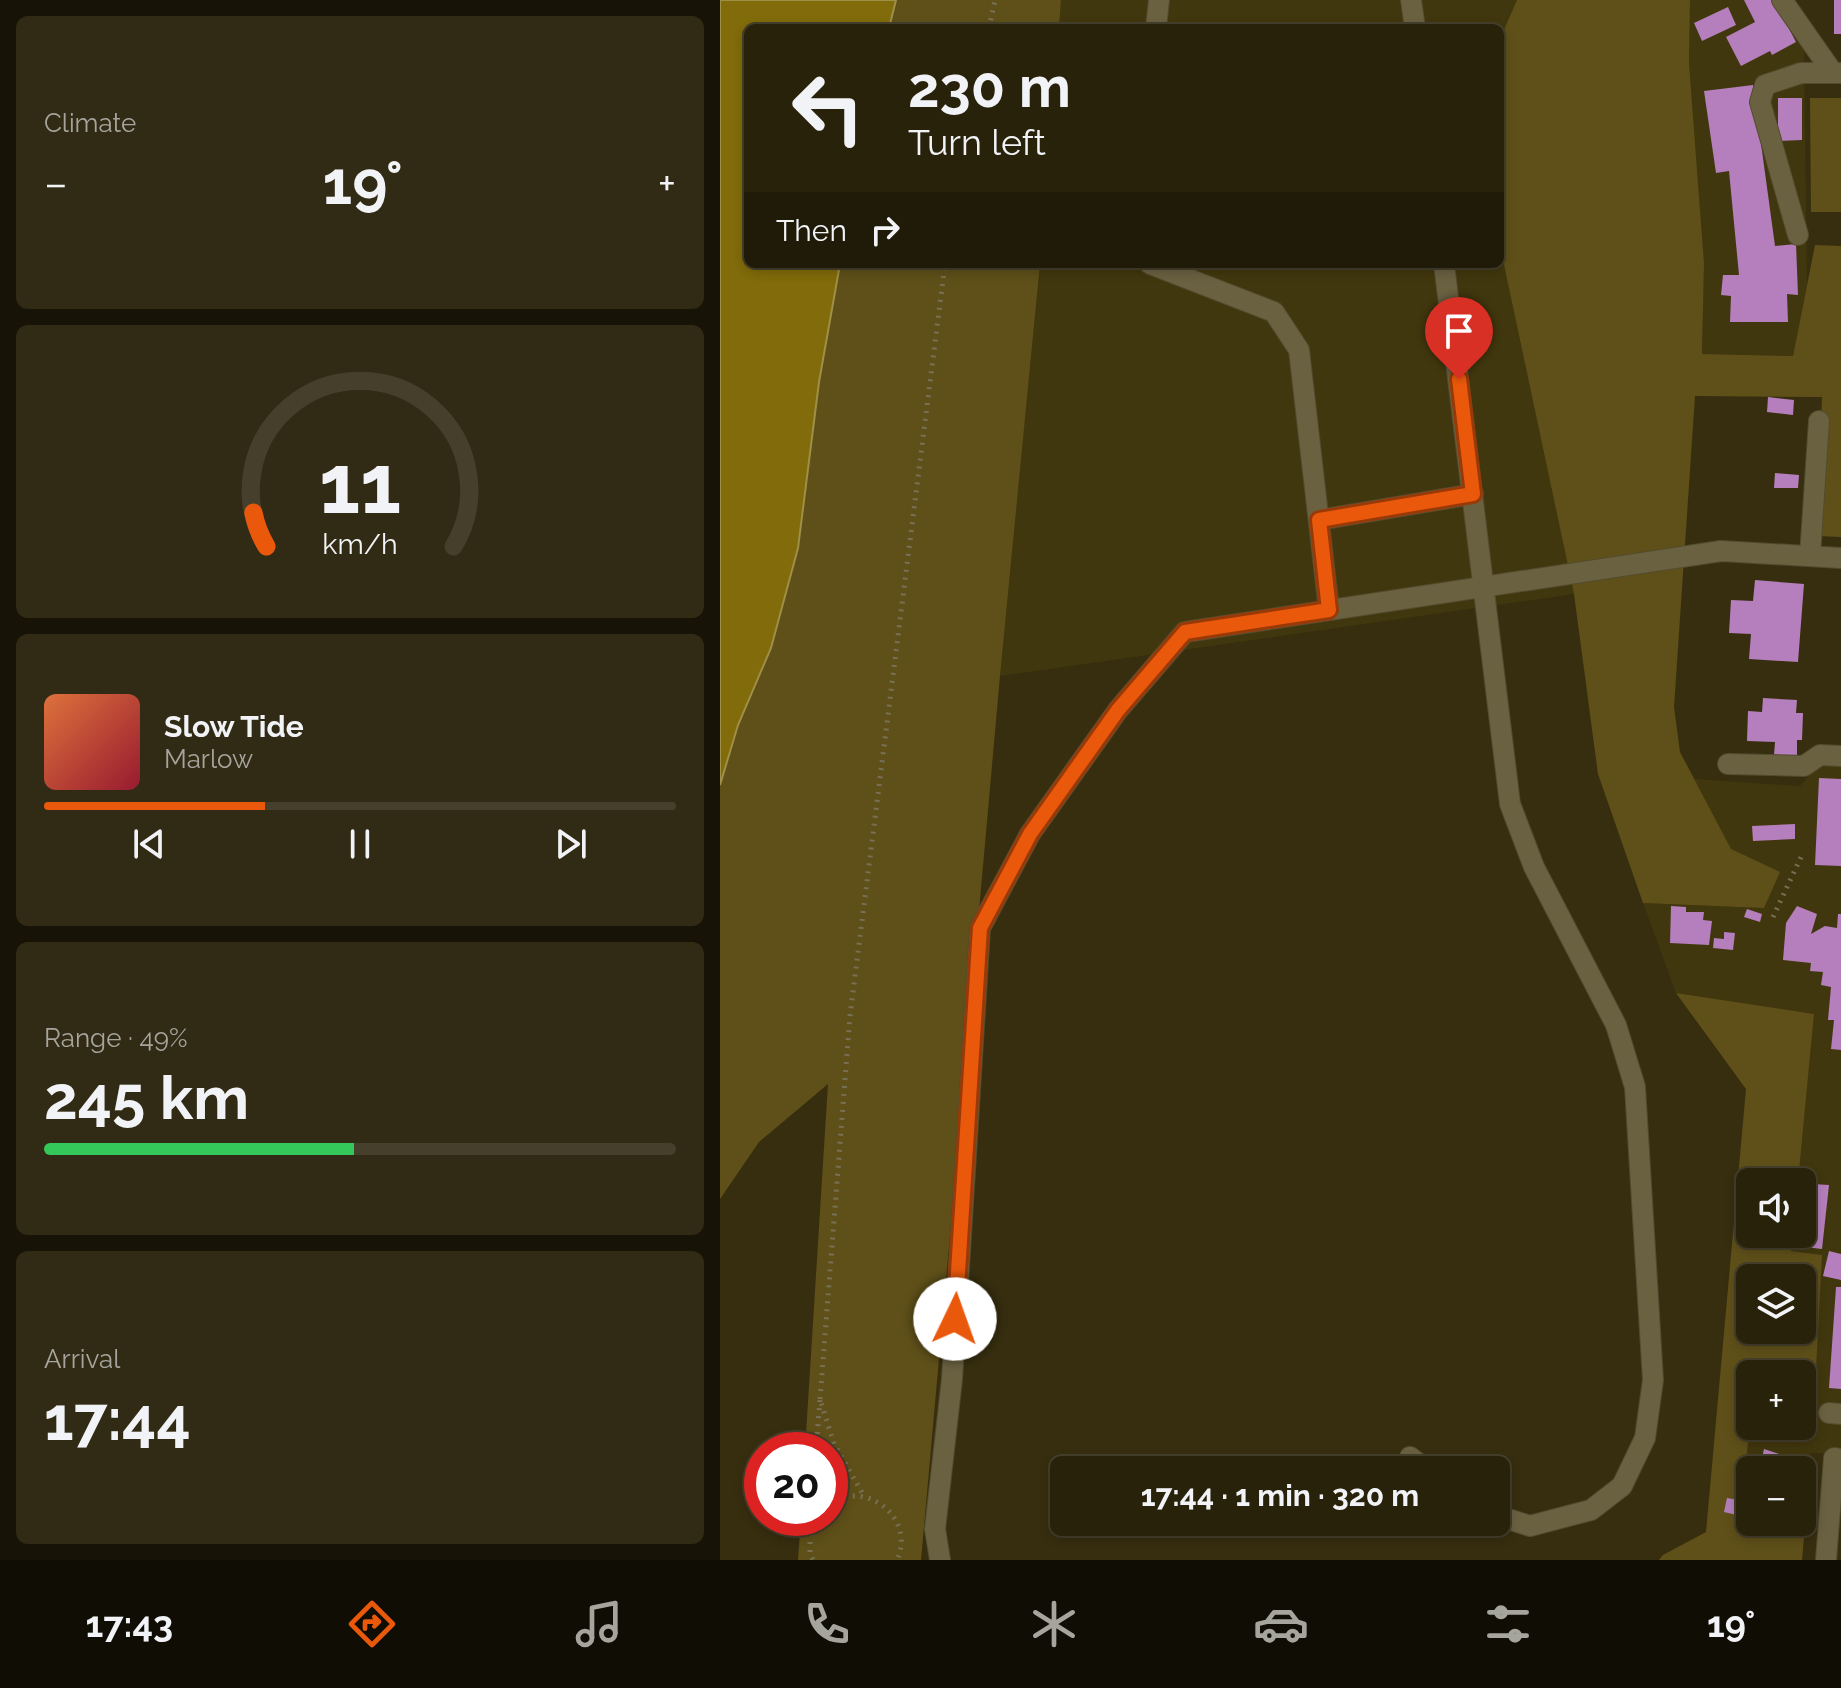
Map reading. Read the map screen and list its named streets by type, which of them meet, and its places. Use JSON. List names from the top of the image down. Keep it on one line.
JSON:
{"page":{"tile":["Climate",["Range · 49%","245 km"],["Arrival","17:44"]],"turn":["230 m","Turn left"],"heat":["−","19°","+"],"then":"Then","song":["Slow Tide","Marlow"],"map_buttons":["+","−"],"limit":"20","trip":"17:44 · 1 min · 320 m","tabs":["17:43","19°"],"gauge":["11","km/h"]}}
